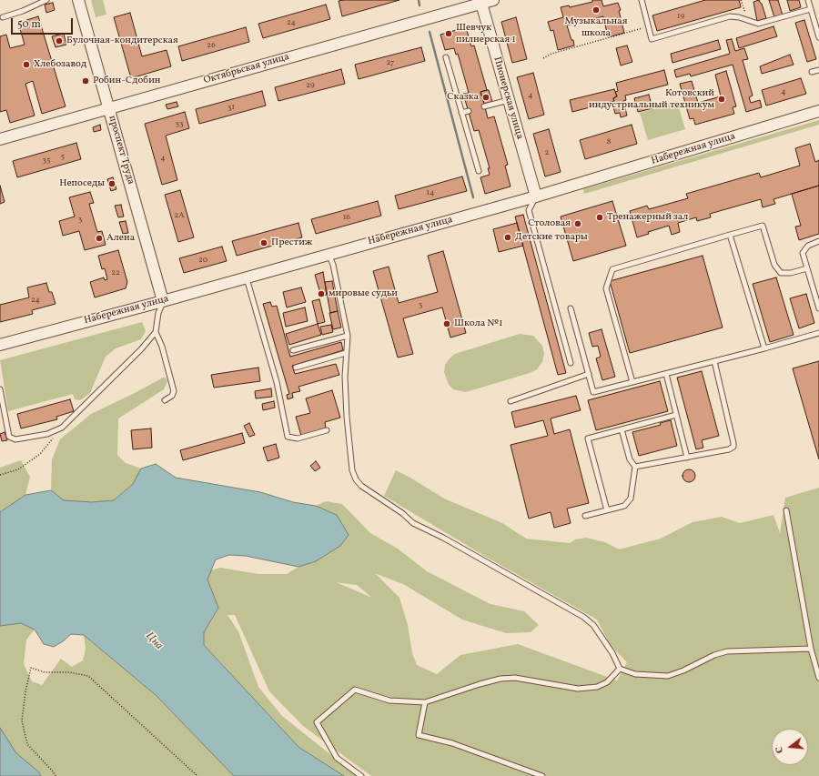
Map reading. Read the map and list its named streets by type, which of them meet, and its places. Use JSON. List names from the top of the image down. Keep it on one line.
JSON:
{"streets":{"street":["Октябрьская улица","Пионерская улица","Набережная улица","проспект Труда"]},"crossings":[["Октябрьская улица","Пионерская улица"],["Октябрьская улица","проспект Труда"],["Пионерская улица","Набережная улица"],["Набережная улица","проспект Труда"]],"water":["Цна"],"places":["Музыкальная школа","Шевчук пилнерская 1","Булочная-кондитерская","Хлебозавод","Робин-Сдобин","Сказка","Котовский индустриальный техникум","Непоседы","Тренажерный зал","Столовая","Детские товары","Алена","Престиж","мировые судьи","Школа №1"],"house_numbers":["19","24","26","27","29","4","4","31","33","8","2","5","4","35","14","2А","16","3","20","22","24","3"],"scale_bar":"50 m","north":"left"}
